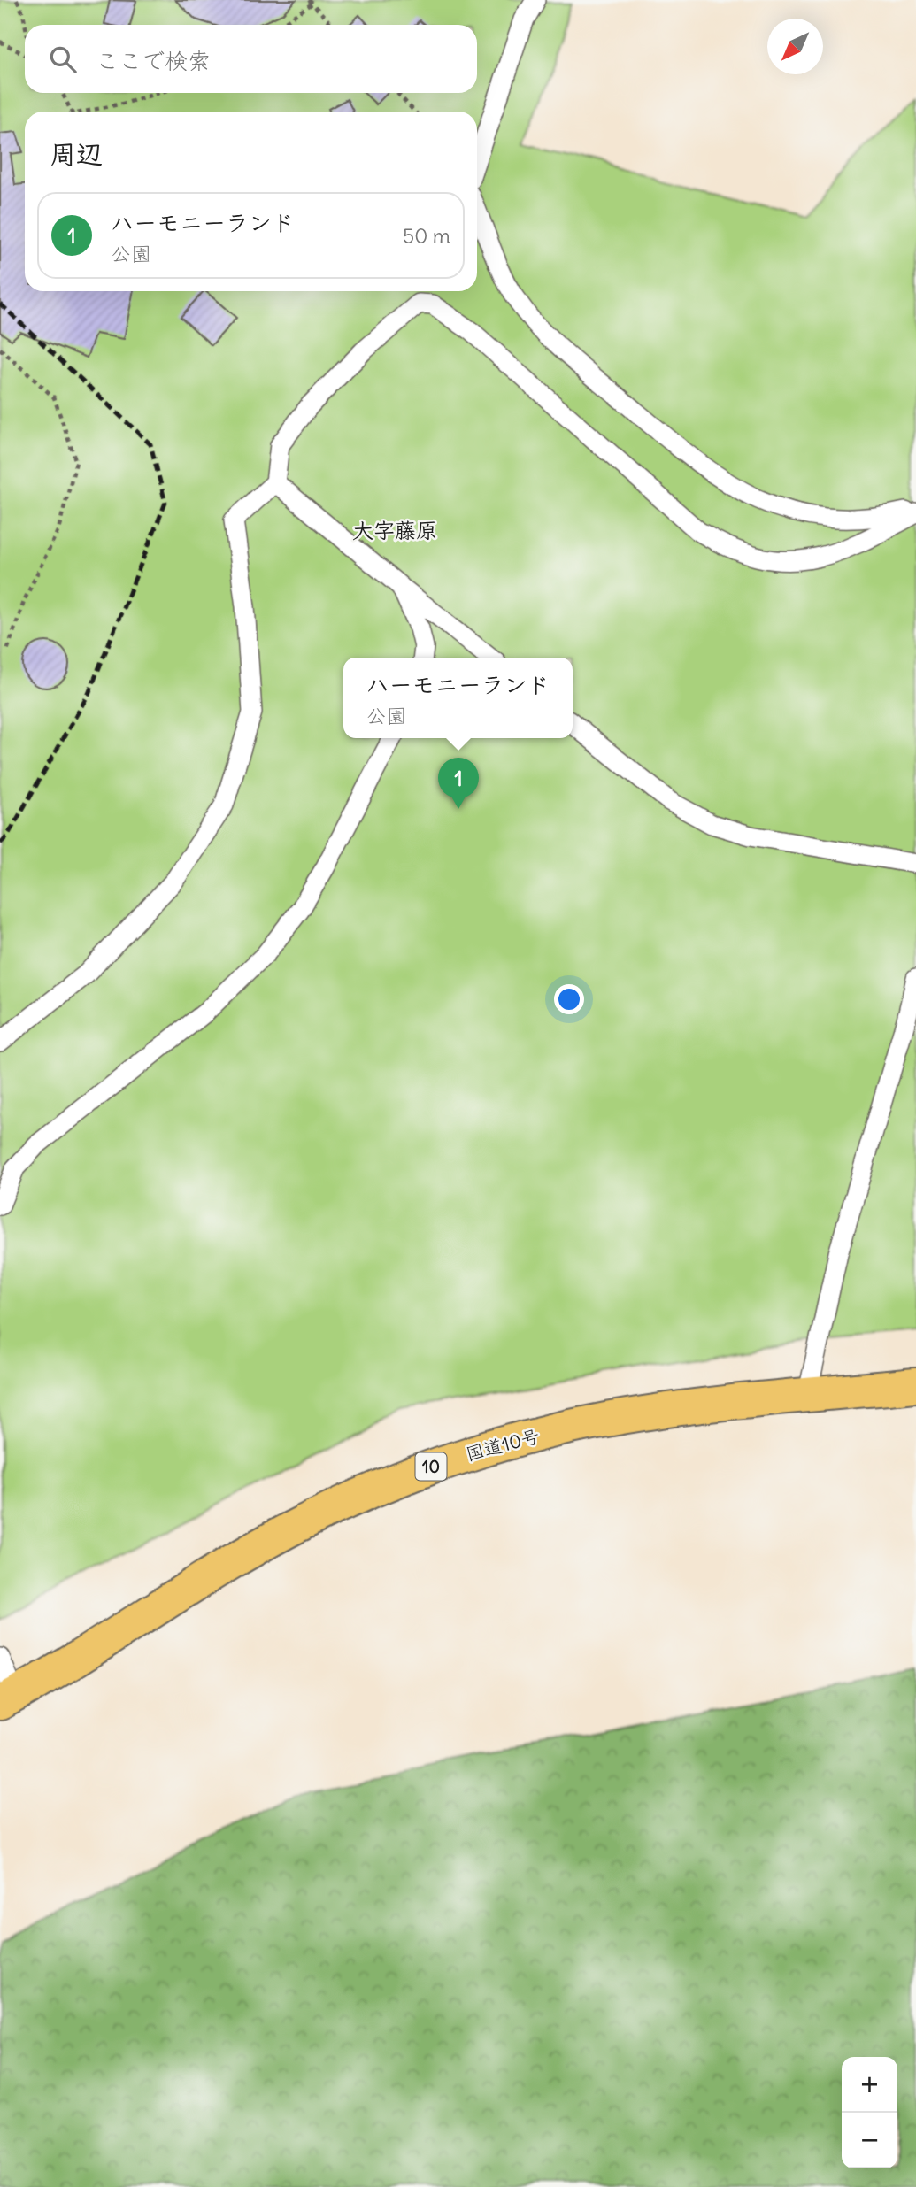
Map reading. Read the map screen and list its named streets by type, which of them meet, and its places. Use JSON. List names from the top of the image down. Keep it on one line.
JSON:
{"streets":{"highway":["国道10号","10"]},"districts":["大字藤原"],"north":"bottom left","page":{"search":"ここで検索","heading":"周辺","list":[{"mark":"1","name":"ハーモニーランド","note":"公園","value":"50 m"}],"popup":["ハーモニーランド","公園"],"pins":"1","map_buttons":["+","−"]}}
